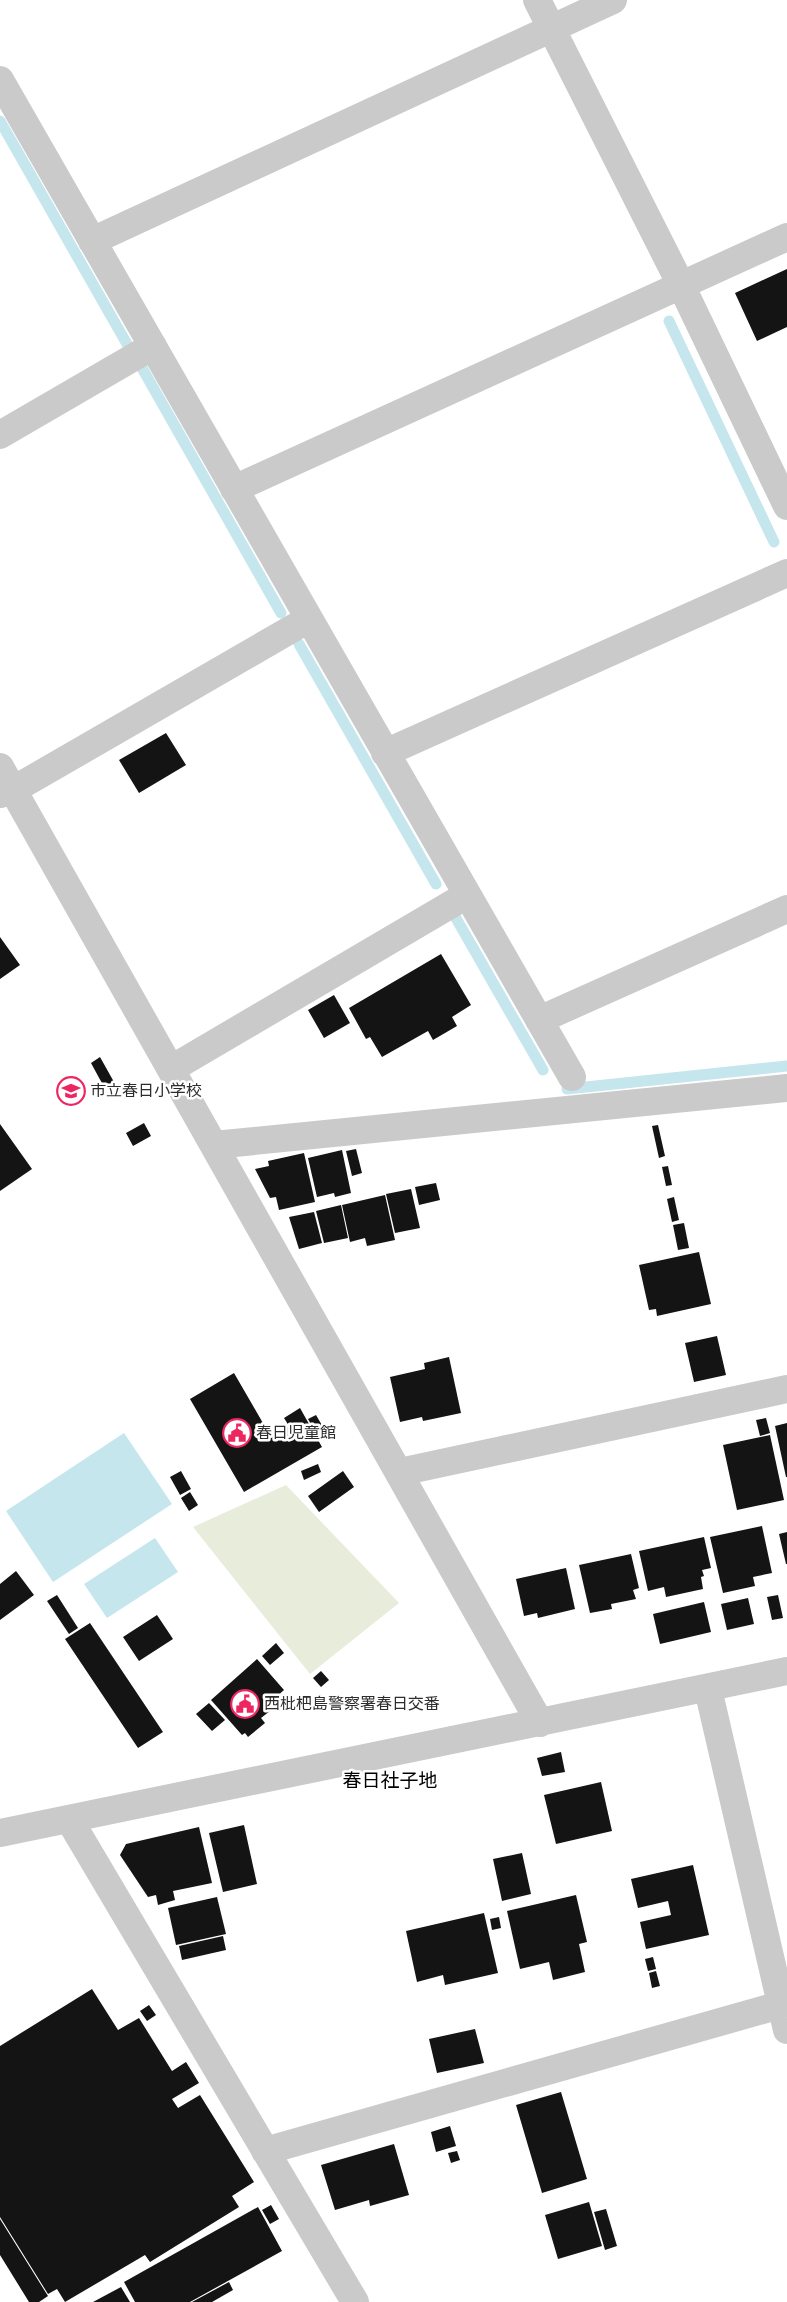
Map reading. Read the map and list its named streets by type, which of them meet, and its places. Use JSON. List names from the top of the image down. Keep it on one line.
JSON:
{"districts":["春日社子地"],"places":{"school or university":["市立春日小学校"],"public building":["春日児童館","西枇杷島警察署春日交番"]}}
